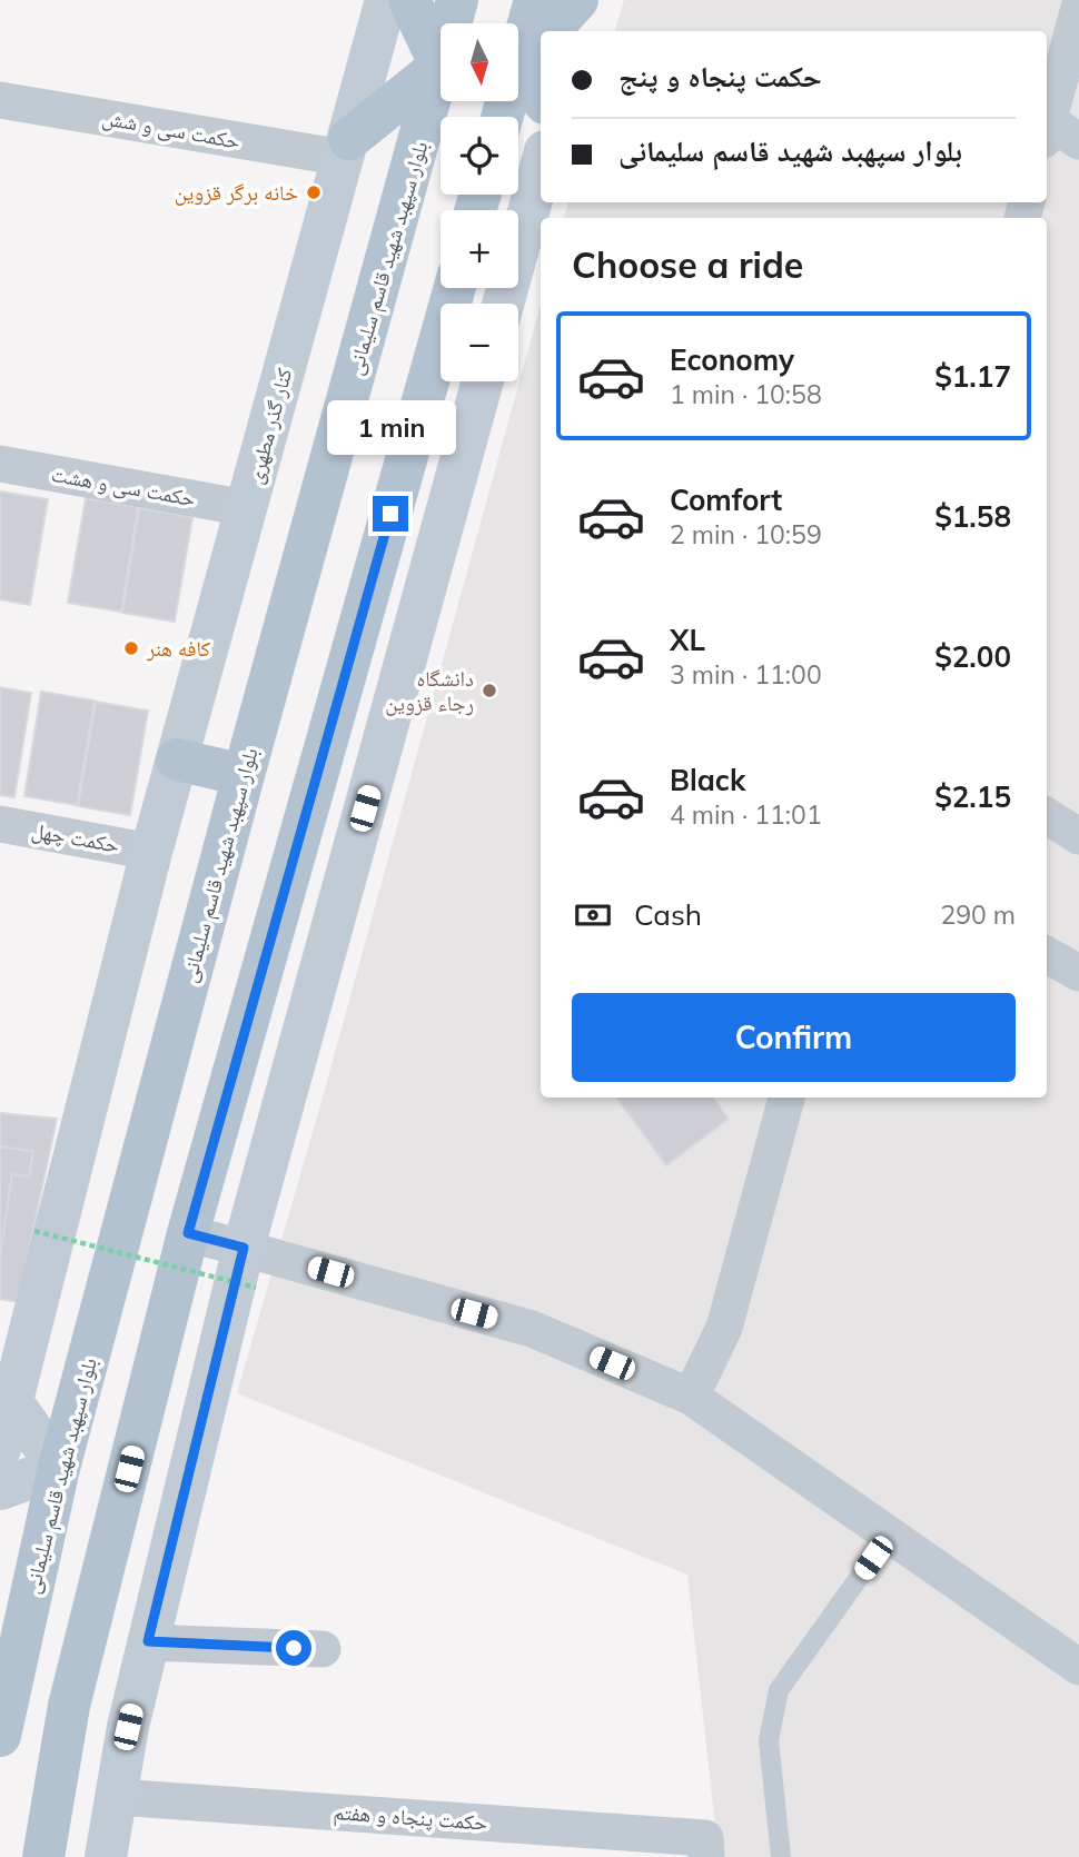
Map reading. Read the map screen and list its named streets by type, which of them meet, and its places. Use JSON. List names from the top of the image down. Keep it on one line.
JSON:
{"streets":{"main road":["بلوار سپهبد شهید قاسم سلیمانی"],"street":["حکمت سی و شش","کنار گذر مطهری","حکمت سی و هشت","حکمت چهل","حکمت پنجاه و هفتم"]},"crossings":[["حکمت سی و شش","کنار گذر مطهری"],["کنار گذر مطهری","حکمت سی و هشت"],["کنار گذر مطهری","حکمت چهل"]],"places":["خانه برگر قزوین","کافه هنر","دانشگاه رجاء قزوین"],"north":"bottom","page":{"map_buttons":["+","−"],"banner":["حکمت پنجاه و پنج","بلوار سپهبد شهید قاسم سلیمانی"],"heading":"Choose a ride","list":[{"name":"Economy","note":"1 min · 10:58","value":"$1.17"},{"name":"Comfort","note":"2 min · 10:59","value":"$1.58"},{"name":"XL","note":"3 min · 11:00","value":"$2.00"},{"name":"Black","note":"4 min · 11:01","value":"$2.15"}],"bubble":"1 min","pay":["Cash","290 m"],"buttons":"Confirm"}}
